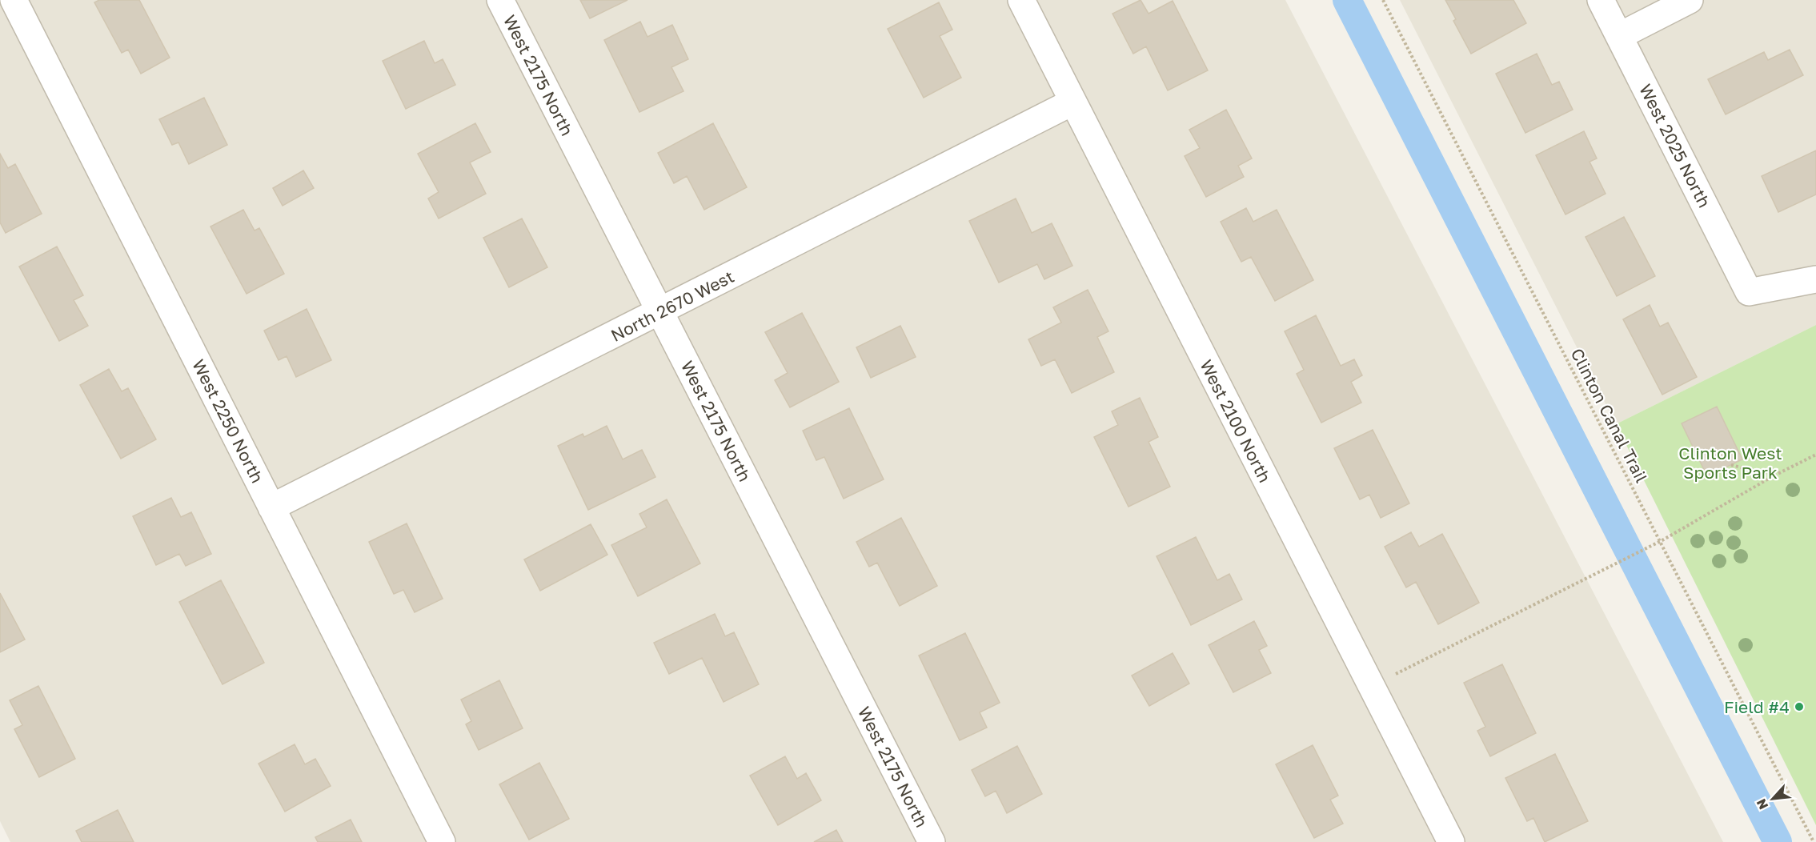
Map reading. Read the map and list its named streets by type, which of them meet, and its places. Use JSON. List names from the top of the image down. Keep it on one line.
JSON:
{"streets":{"street":["West 2175 North","West 2025 North","North 2670 West","West 2250 North","West 2100 North"],"path":["Clinton Canal Trail"]},"crossings":[["West 2175 North","North 2670 West"],["North 2670 West","West 2250 North"],["North 2670 West","West 2100 North"]],"parks":["Clinton West Sports Park"],"places":["Field #4"],"north":"bottom left"}
